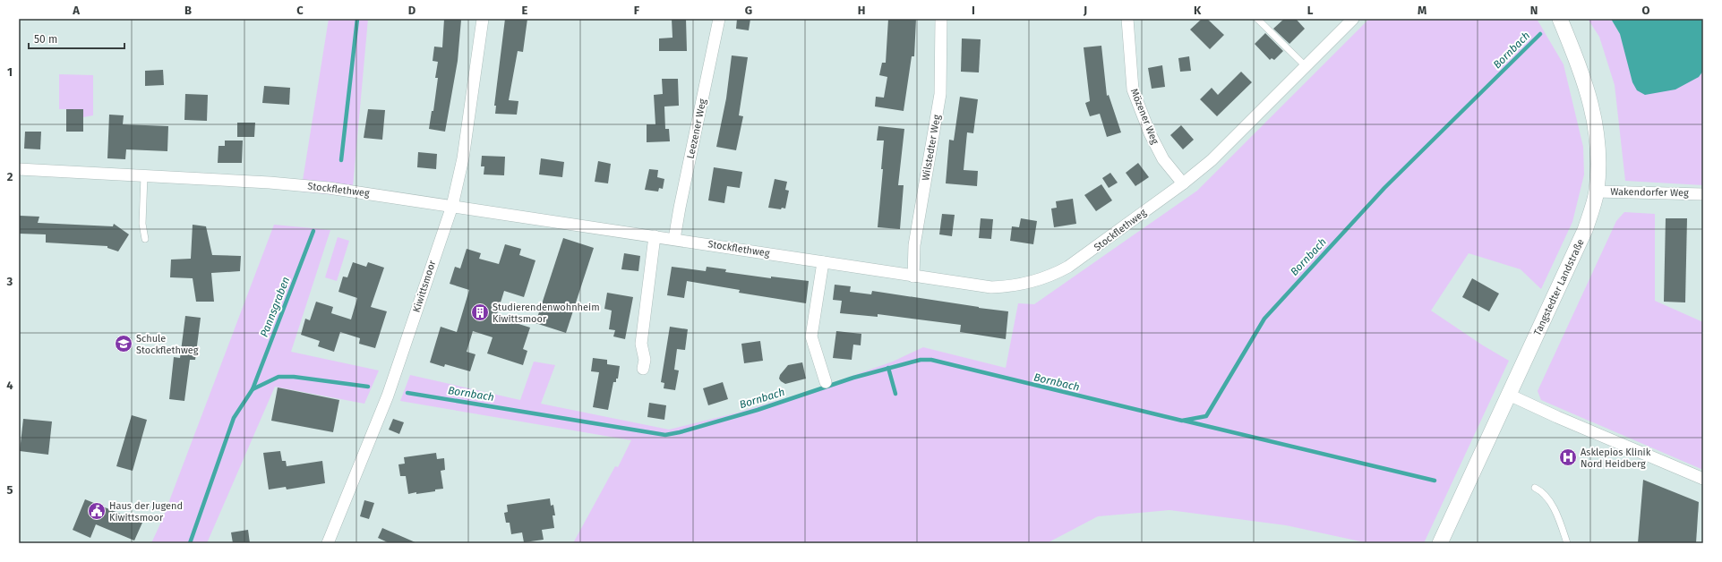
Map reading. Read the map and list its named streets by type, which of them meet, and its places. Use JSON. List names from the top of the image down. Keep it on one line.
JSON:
{"streets":{"street":["Mözener Weg","Leezener Weg","Wilstedter Weg","Stockflethweg","Wakendorfer Weg","Kiwittsmoor","Tangstedter Landstraße"]},"crossings":[["Mözener Weg","Stockflethweg"],["Leezener Weg","Stockflethweg"],["Wilstedter Weg","Stockflethweg"],["Stockflethweg","Kiwittsmoor"],["Wakendorfer Weg","Tangstedter Landstraße"]],"water":["Bornbach","Pannsgraben"],"places":{"building":["Studierendenwohnheim Kiwittsmoor"],"school or university":["Schule Stockflethweg"],"hospital":["Asklepios Klinik Nord Heidberg"],"public building":["Haus der Jugend Kiwittsmoor"]},"scale_bar":"50 m","grid":{"columns":["A","B","C","D","E","F","G","H","I","J","K","L","M","N","O"],"rows":["1","2","3","4","5"]}}
